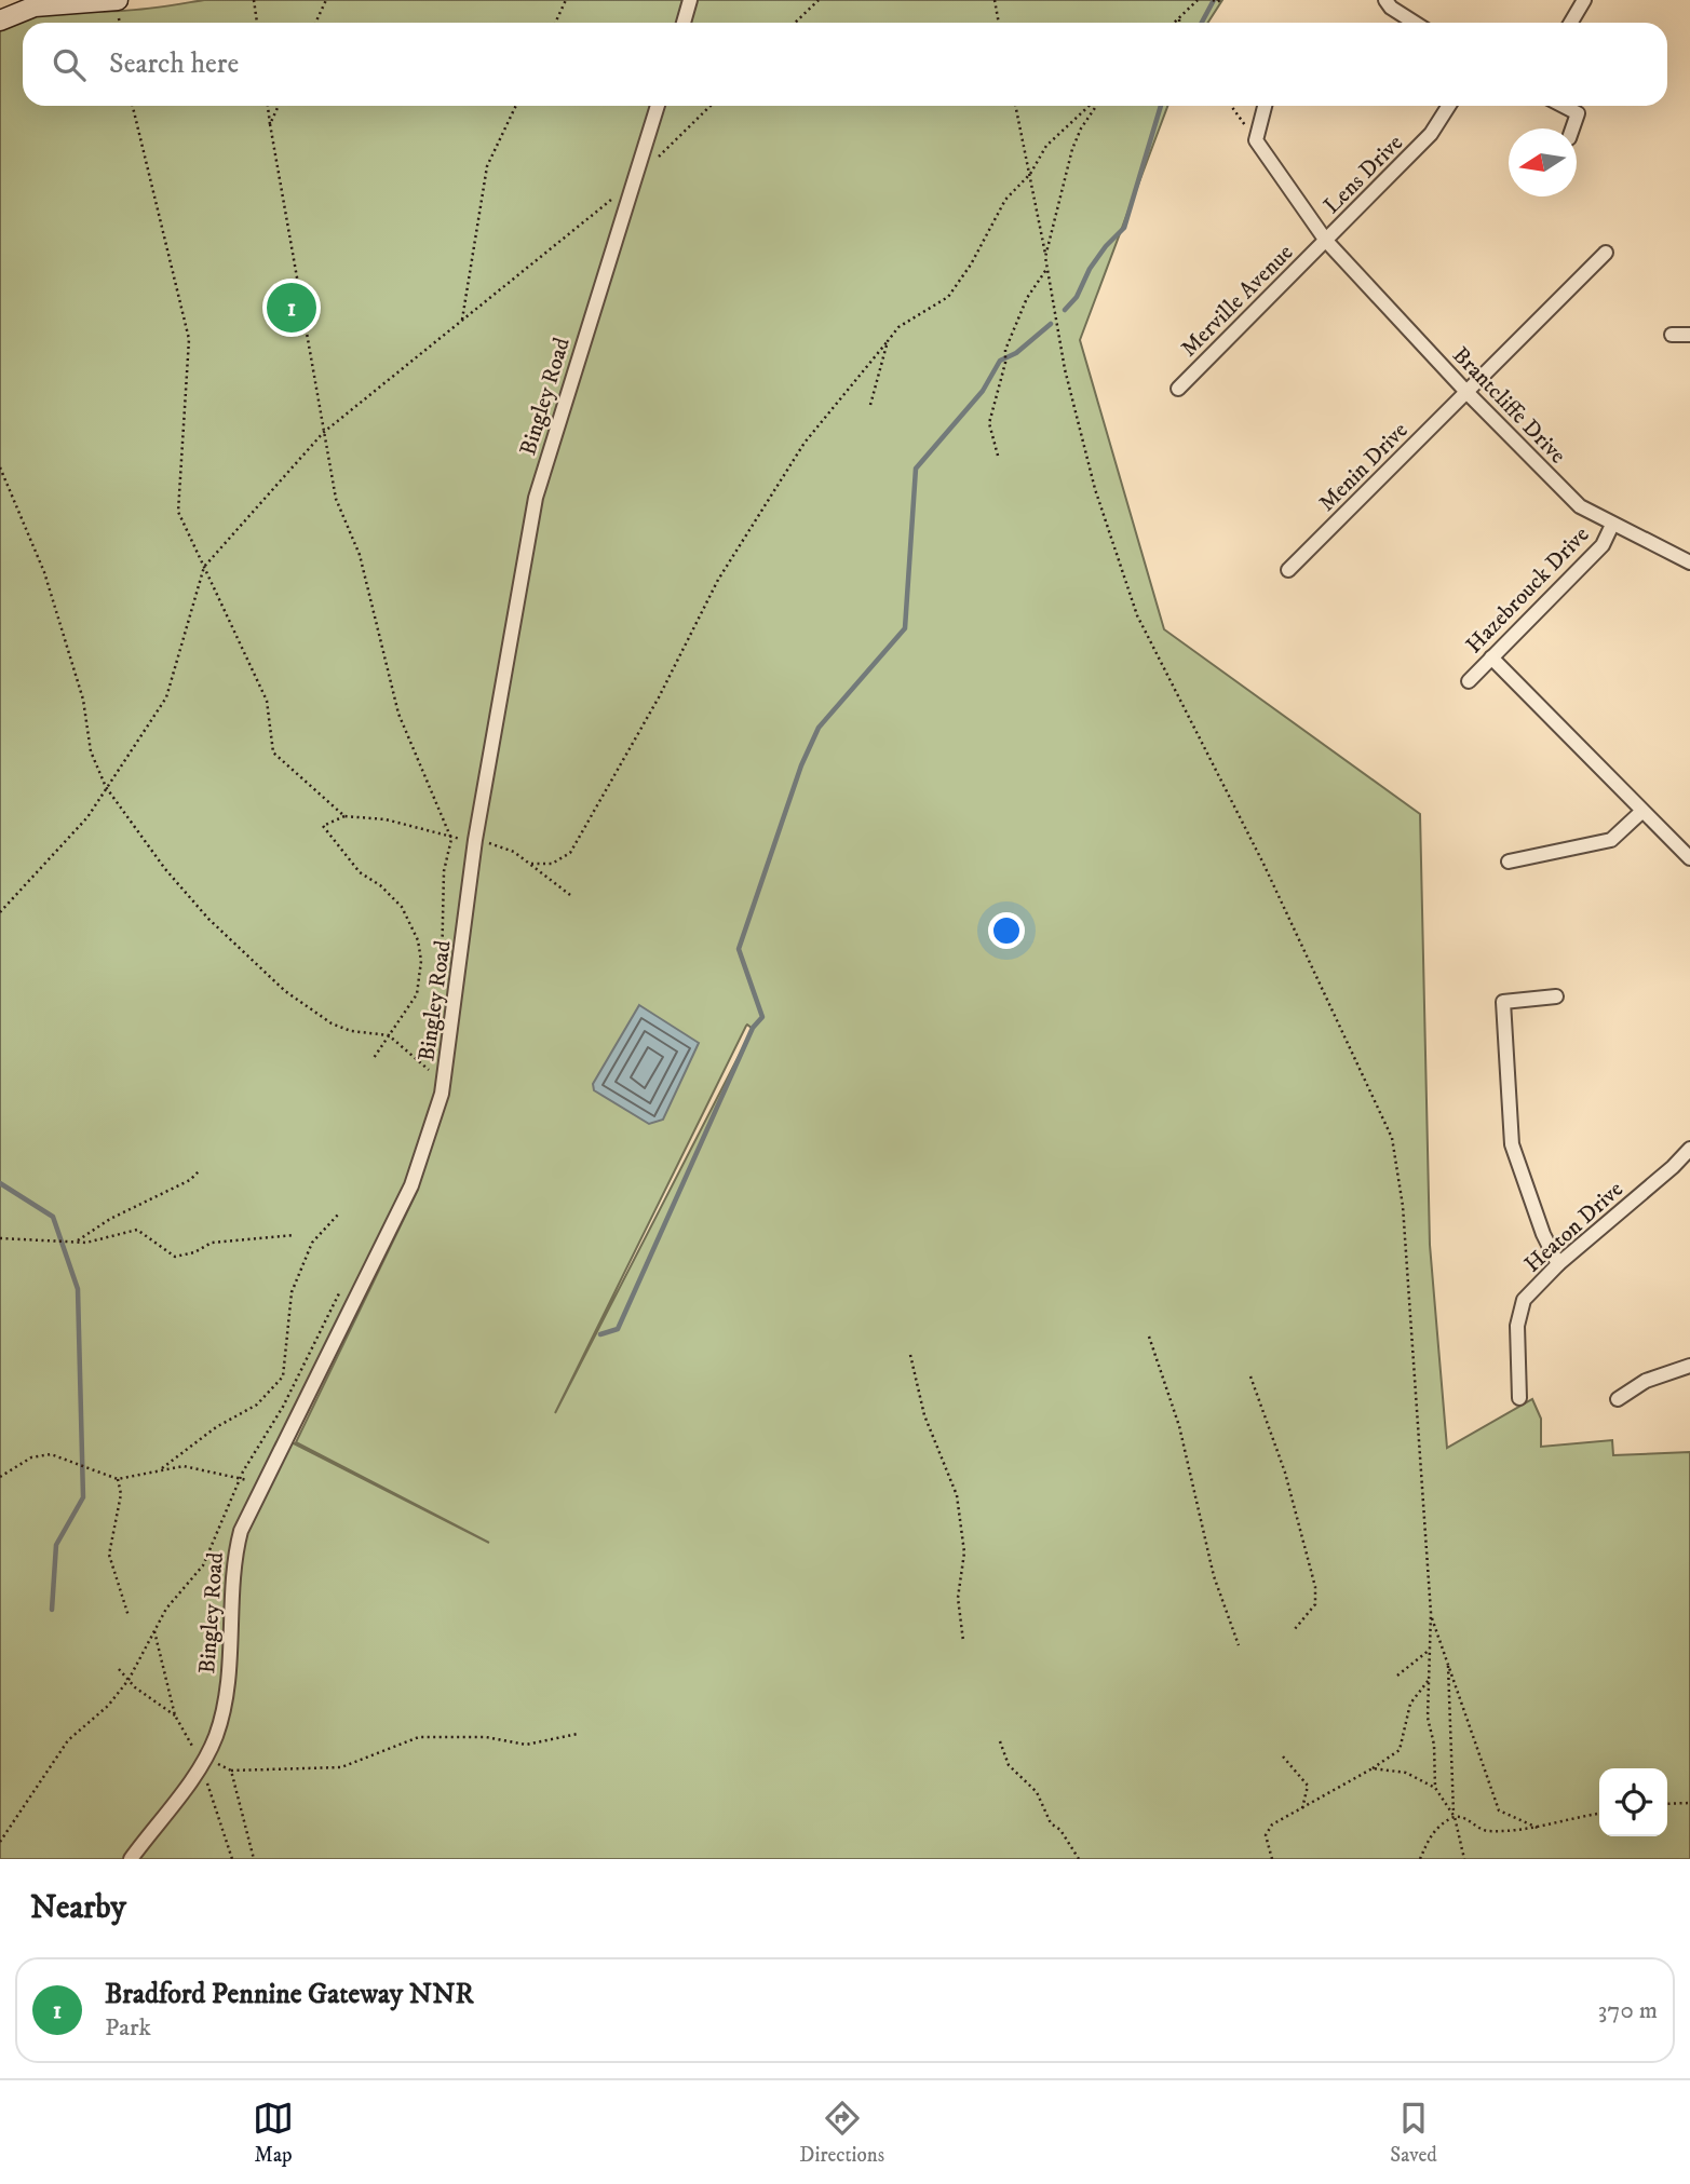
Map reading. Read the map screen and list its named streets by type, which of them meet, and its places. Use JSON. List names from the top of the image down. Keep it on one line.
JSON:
{"streets":{"street":["Lens Drive","Merville Avenue","Bingley Road","Brantcliffe Drive","Menin Drive","Hazebrouck Drive","Heaton Drive"]},"crossings":[["Lens Drive","Merville Avenue"],["Lens Drive","Brantcliffe Drive"],["Merville Avenue","Brantcliffe Drive"],["Brantcliffe Drive","Menin Drive"],["Brantcliffe Drive","Hazebrouck Drive"]],"north":"left","page":{"search":"Search here","pins":"1","heading":"Nearby","list":[{"mark":"1","name":"Bradford Pennine Gateway NNR","note":"Park","value":"370 m"}],"nav":["Map","Directions","Saved"]}}
